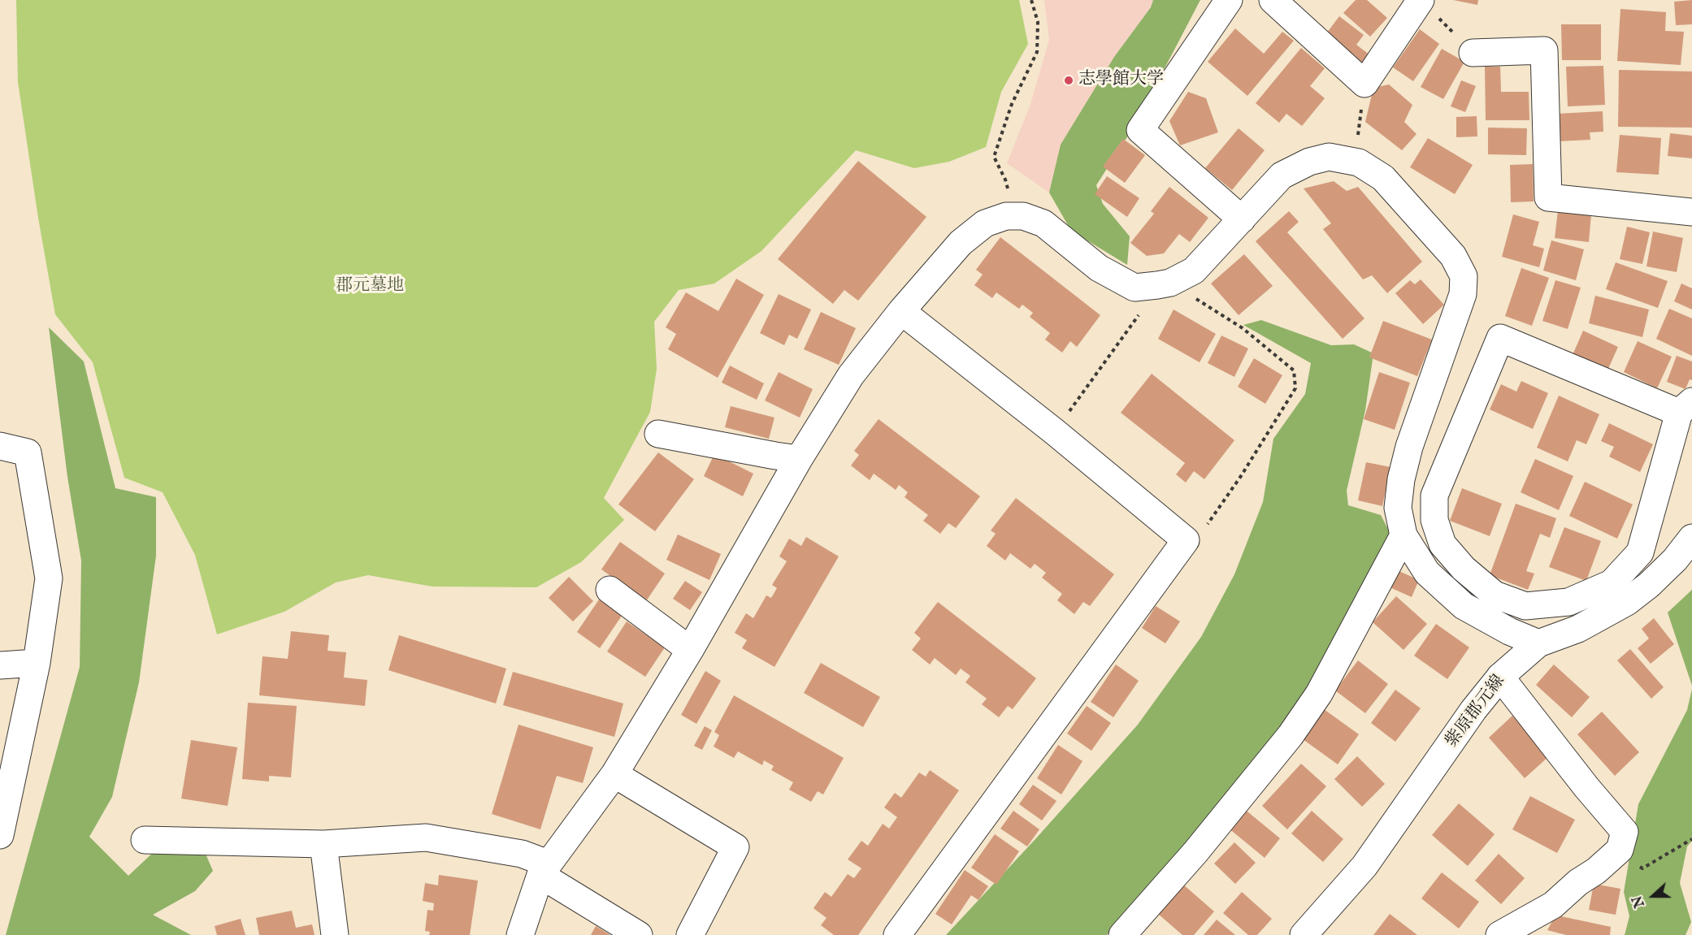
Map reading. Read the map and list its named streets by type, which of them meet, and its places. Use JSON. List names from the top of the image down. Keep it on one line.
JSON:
{"streets":{"street":["紫原郡元線"]},"parks":["郡元墓地"],"places":["志學館大学"],"north":"left"}
